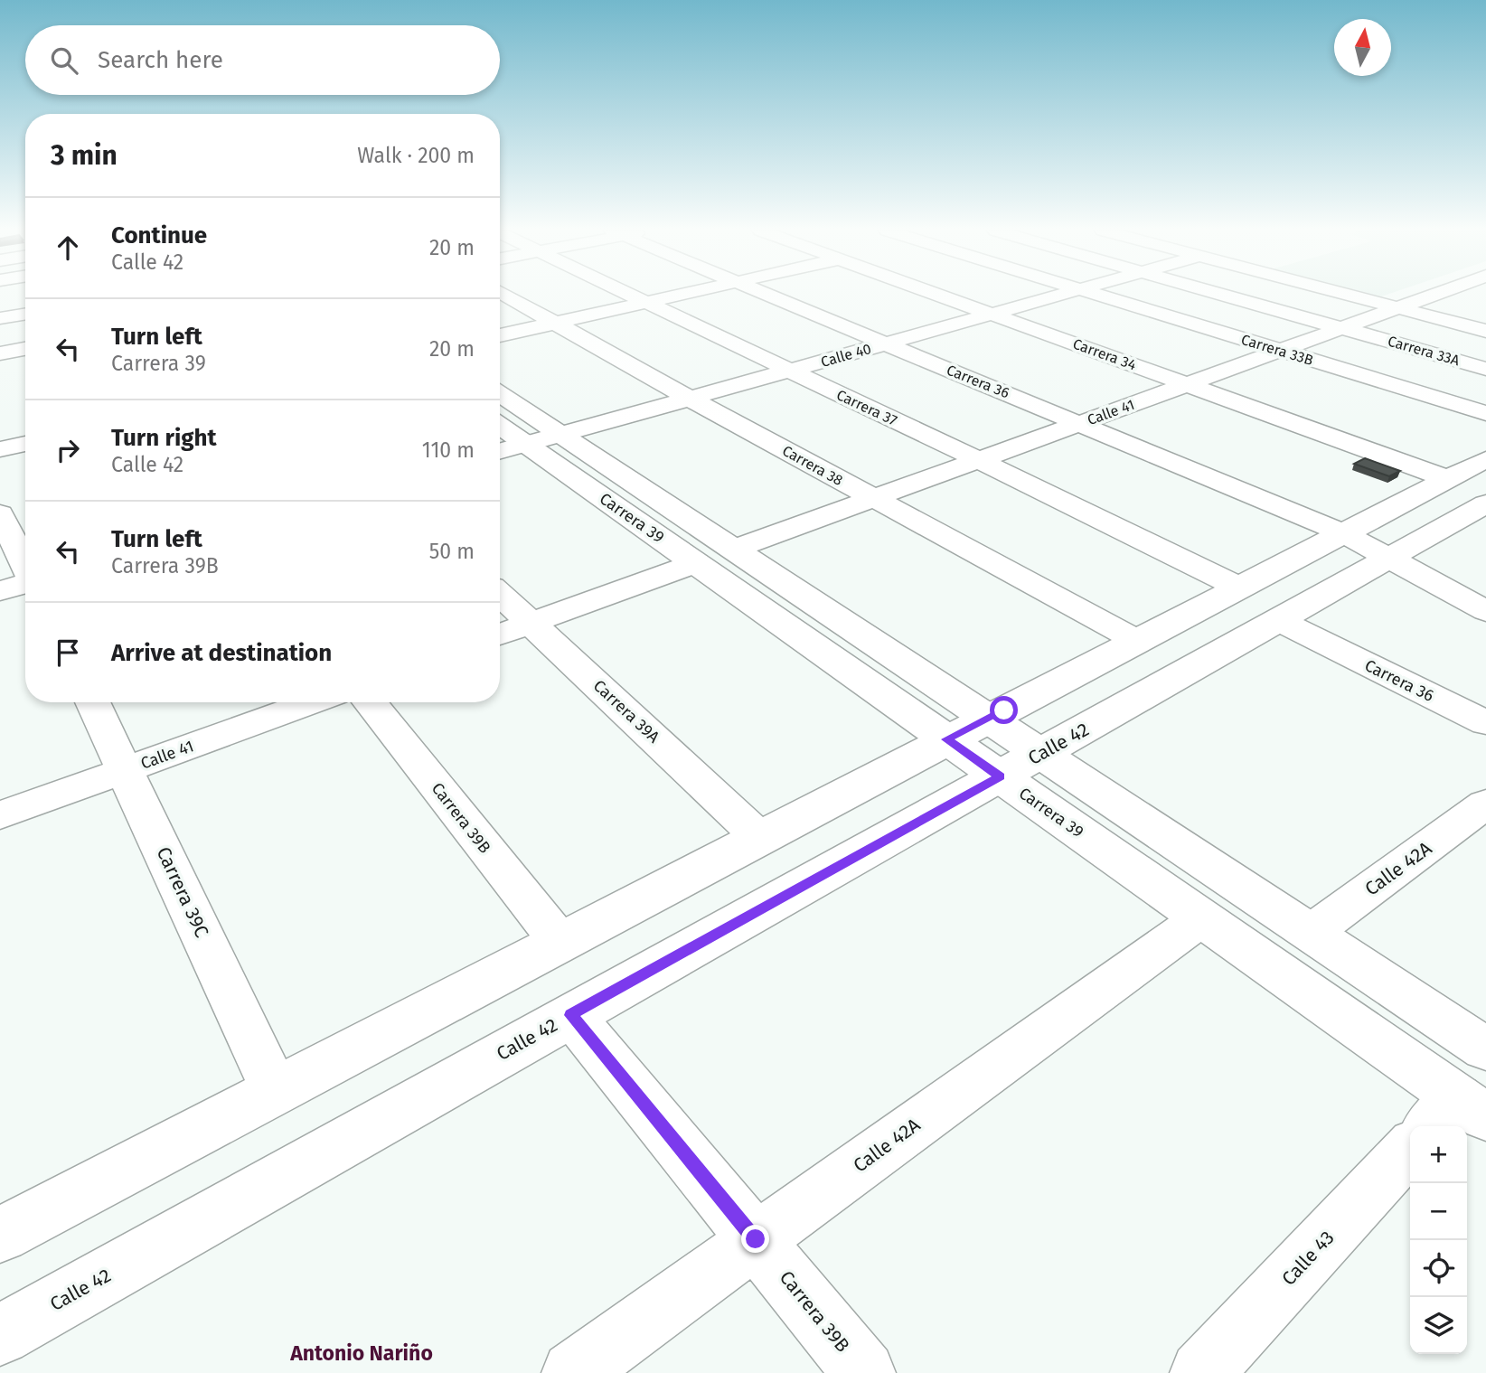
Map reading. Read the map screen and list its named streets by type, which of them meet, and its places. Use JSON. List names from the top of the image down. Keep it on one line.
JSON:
{"streets":{"main road":["Carrera 33B","Carrera 33A","Carrera 34","Calle 40","Carrera 36","Carrera 37","Calle 41","Carrera 38","Carrera 39","Carrera 39A","Calle 42","Carrera 39B","Calle 42A","Carrera 39C","Calle 43"]},"crossings":[["Carrera 33B","Calle 41"],["Carrera 33A","Calle 41"],["Carrera 34","Calle 40"],["Carrera 34","Calle 41"],["Carrera 34","Calle 42"],["Calle 40","Carrera 36"],["Calle 40","Carrera 37"],["Calle 40","Carrera 38"],["Calle 40","Carrera 39"],["Carrera 36","Calle 41"],["Carrera 36","Calle 42"],["Carrera 37","Calle 41"],["Carrera 37","Calle 42"],["Calle 41","Carrera 38"],["Calle 41","Carrera 39"],["Calle 41","Carrera 39C"],["Carrera 38","Calle 42"],["Carrera 39","Calle 42"],["Carrera 39","Calle 42A"],["Carrera 39A","Calle 42"],["Calle 42","Carrera 39B"],["Calle 42","Carrera 39C"],["Carrera 39B","Calle 42A"]],"districts":["Antonio Nariño"],"north":"top","page":{"search":"Search here","heading":["3 min","Walk · 200 m"],"list":[["Continue","Calle 42","20 m"],["Turn left","Carrera 39","20 m"],["Turn right","Calle 42","110 m"],["Turn left","Carrera 39B","50 m"],"Arrive at destination"],"map_buttons":["+","−"]}}
